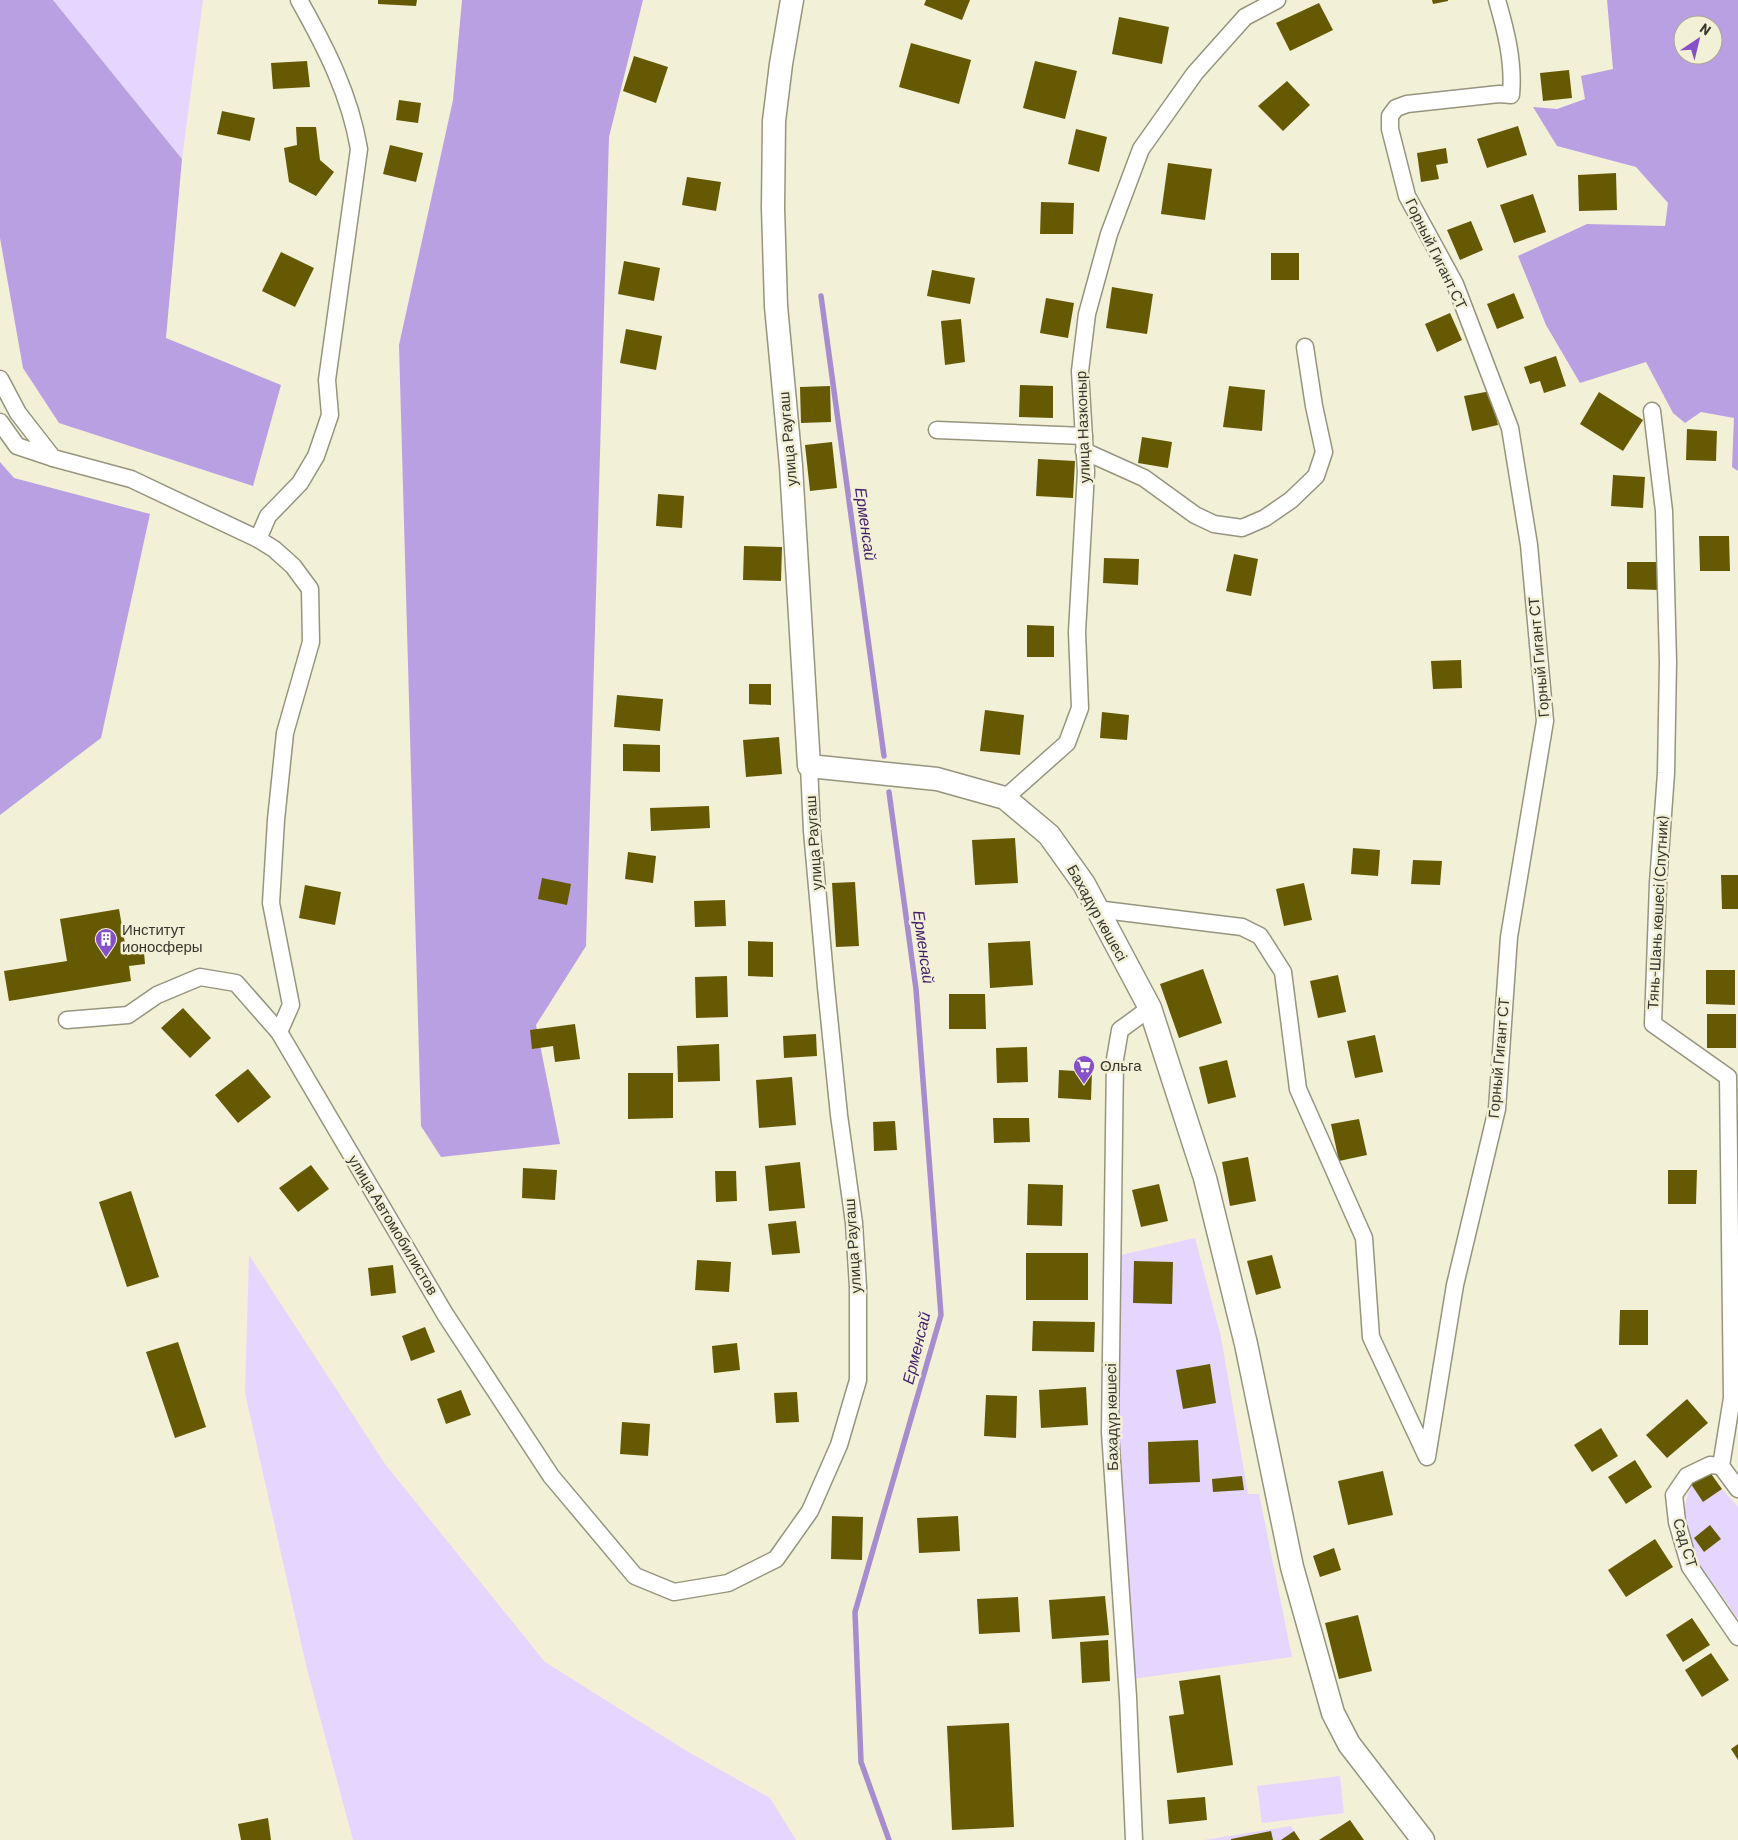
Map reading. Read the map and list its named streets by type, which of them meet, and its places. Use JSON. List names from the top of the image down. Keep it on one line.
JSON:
{"streets":{"street":["Горный Гигант СТ","улица Назконыр","улица Раугаш","Бахадүр көшесі","Тянь-Шань көшесі (Спутник)","улица Автомобилистов","Сад СТ"]},"crossings":[["Горный Гигант СТ","Бахадүр көшесі"],["улица Назконыр","Бахадүр көшесі"],["улица Раугаш","Бахадүр көшесі"],["улица Раугаш","улица Автомобилистов"],["Тянь-Шань көшесі (Спутник)","Сад СТ"]],"water":["Ерменсай"],"places":{"building":["Институт ионосферы"],"supermarket":["Ольга"]},"north":"top right"}
